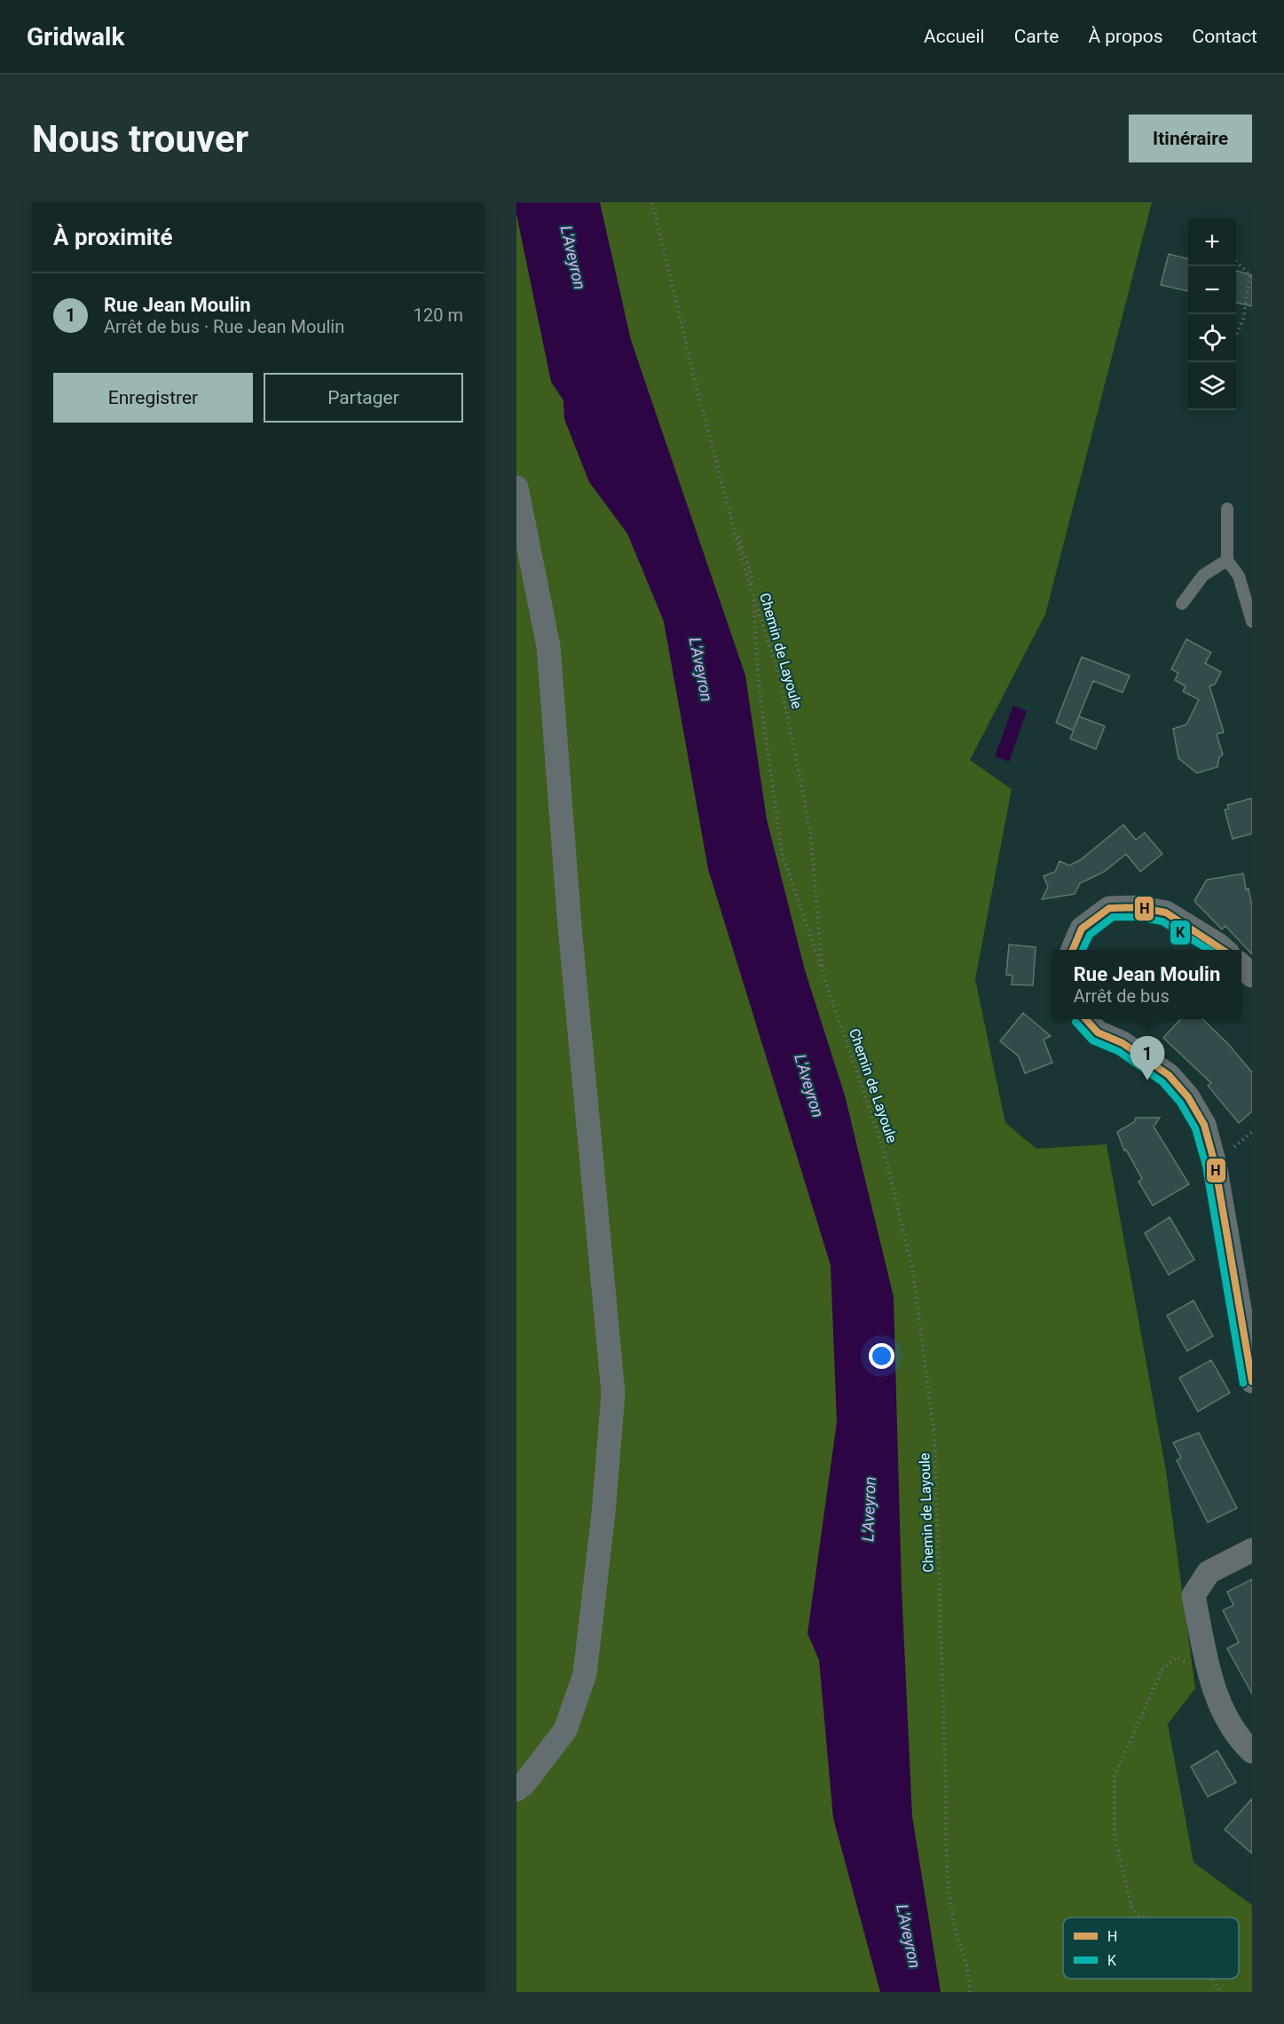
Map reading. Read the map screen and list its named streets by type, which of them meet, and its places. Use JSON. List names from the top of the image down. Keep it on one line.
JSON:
{"streets":{"path":["Chemin de Layoule"]},"water":["L'Aveyron"],"lines":["transit line H","transit line K"],"legend":["H","K"],"page":{"header":"Gridwalk","nav":["Accueil","Carte","À propos","Contact"],"buttons":["Itinéraire",["Enregistrer","Partager"]],"title":"Nous trouver","heading":"À proximité","map_buttons":["+","−"],"list":[{"mark":"1","name":"Rue Jean Moulin","note":"Arrêt de bus · Rue Jean Moulin","value":"120 m"}],"popup":["Rue Jean Moulin","Arrêt de bus"],"pins":"1"}}
